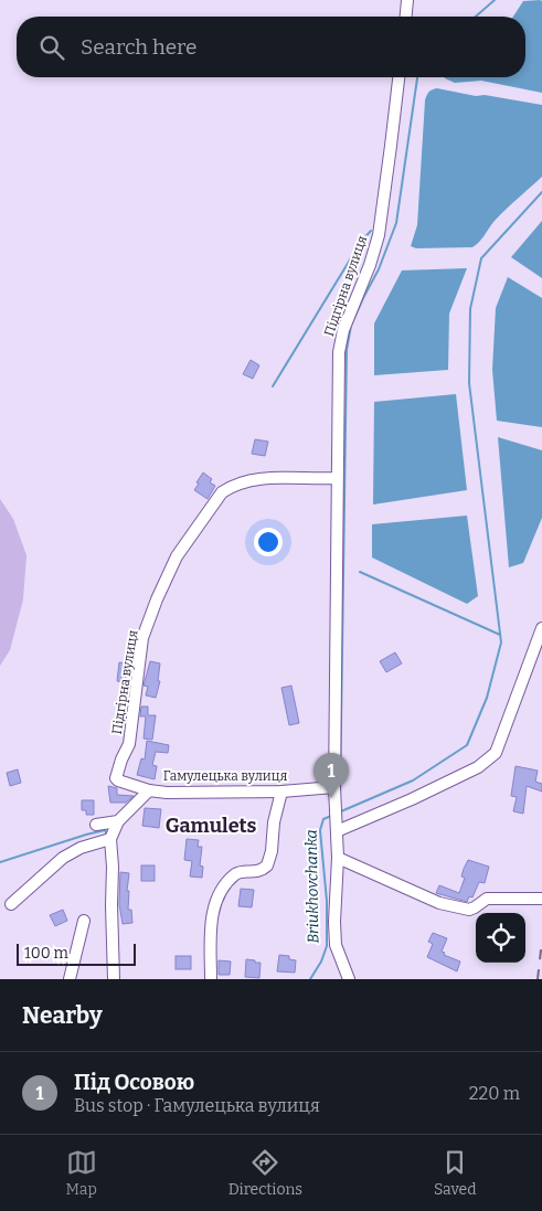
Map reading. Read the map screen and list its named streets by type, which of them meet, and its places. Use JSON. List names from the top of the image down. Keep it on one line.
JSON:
{"streets":{"street":["Підгірна вулиця","Гамулецька вулиця"]},"crossings":[["Підгірна вулиця","Гамулецька вулиця"]],"districts":["Gamulets"],"water":["Briukhovchanka"],"scale_bar":"100 m","page":{"search":"Search here","pins":"1","scale":"100 m","heading":"Nearby","list":[{"mark":"1","name":"Під Осовою","note":"Bus stop · Гамулецька вулиця","value":"220 m"}],"nav":["Map","Directions","Saved"]}}
